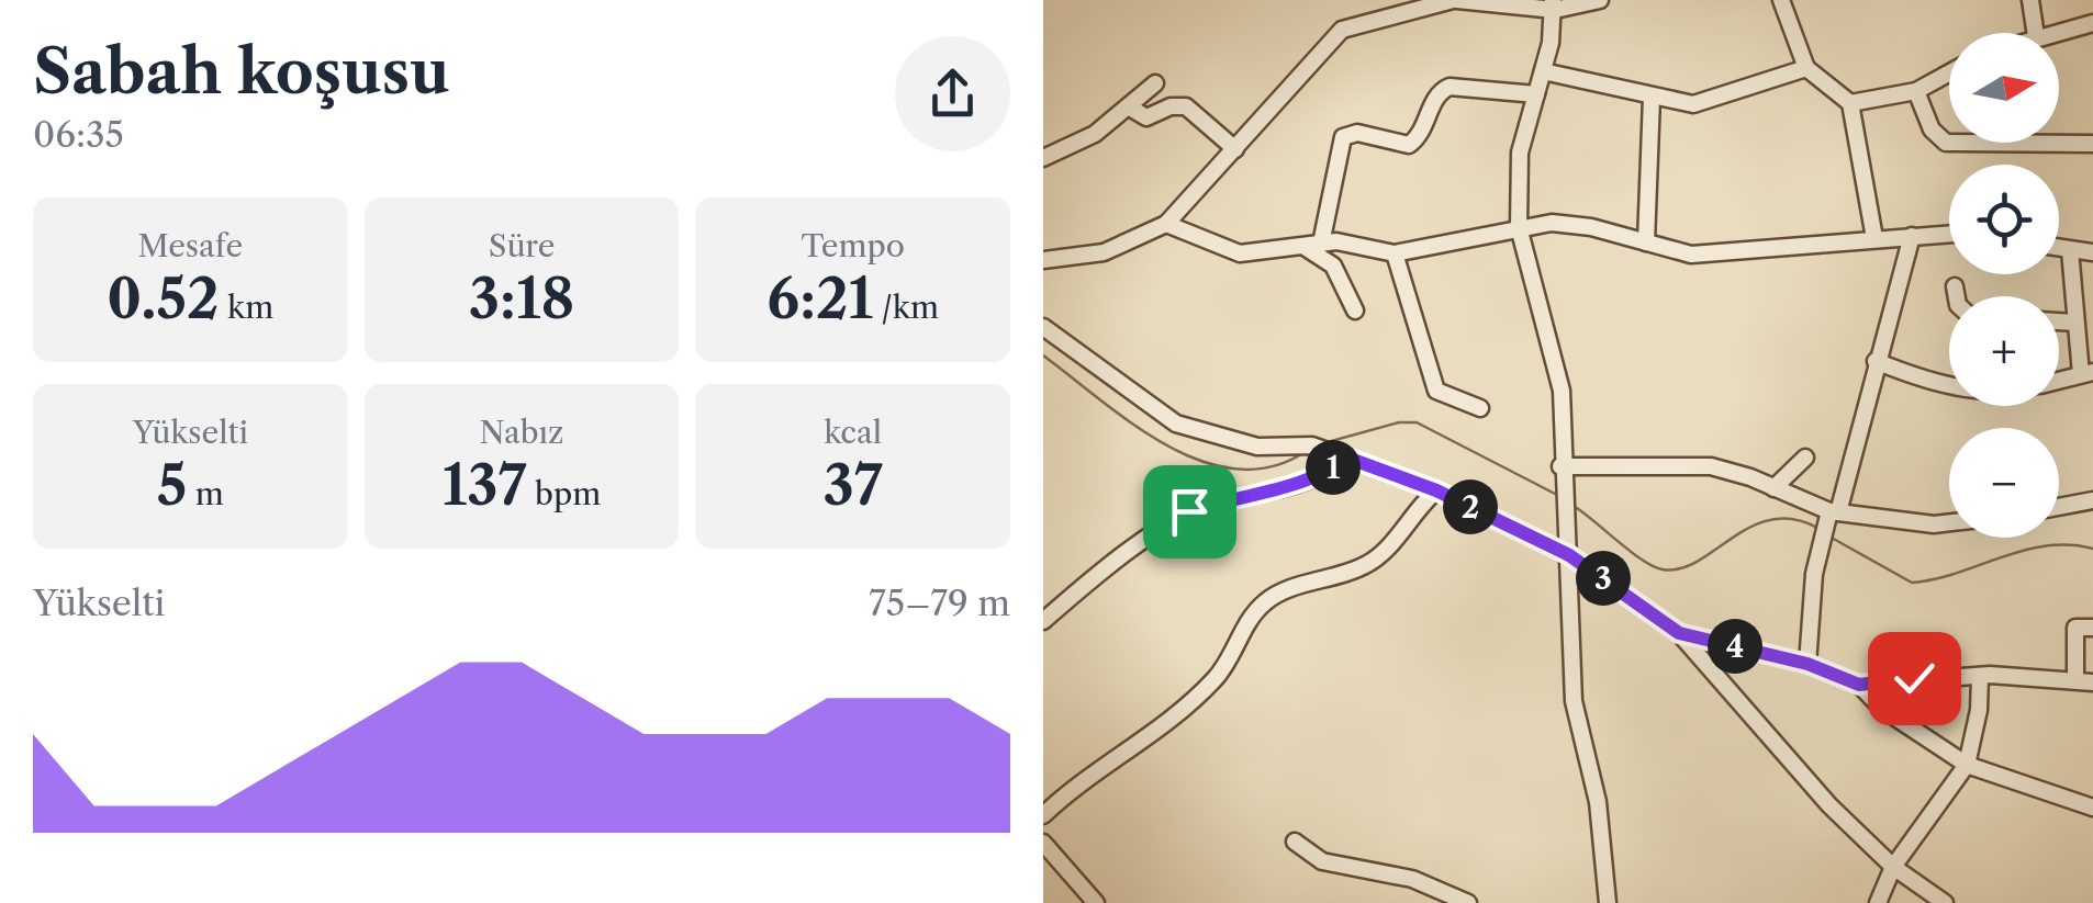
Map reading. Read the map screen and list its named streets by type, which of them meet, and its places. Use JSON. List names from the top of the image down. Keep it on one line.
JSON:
{"north":"right","page":{"heading":["Sabah koşusu","06:35"],"map_buttons":["+","−"],"stats":[["Mesafe","0.52 km"],["Süre","3:18"],["Tempo","6:21 /km"],["Yükselti","5 m"],["Nabız","137 bpm"],["kcal","37"]],"pins":["1","2","3","4"],"chart":["Yükselti","75–79 m"]}}
